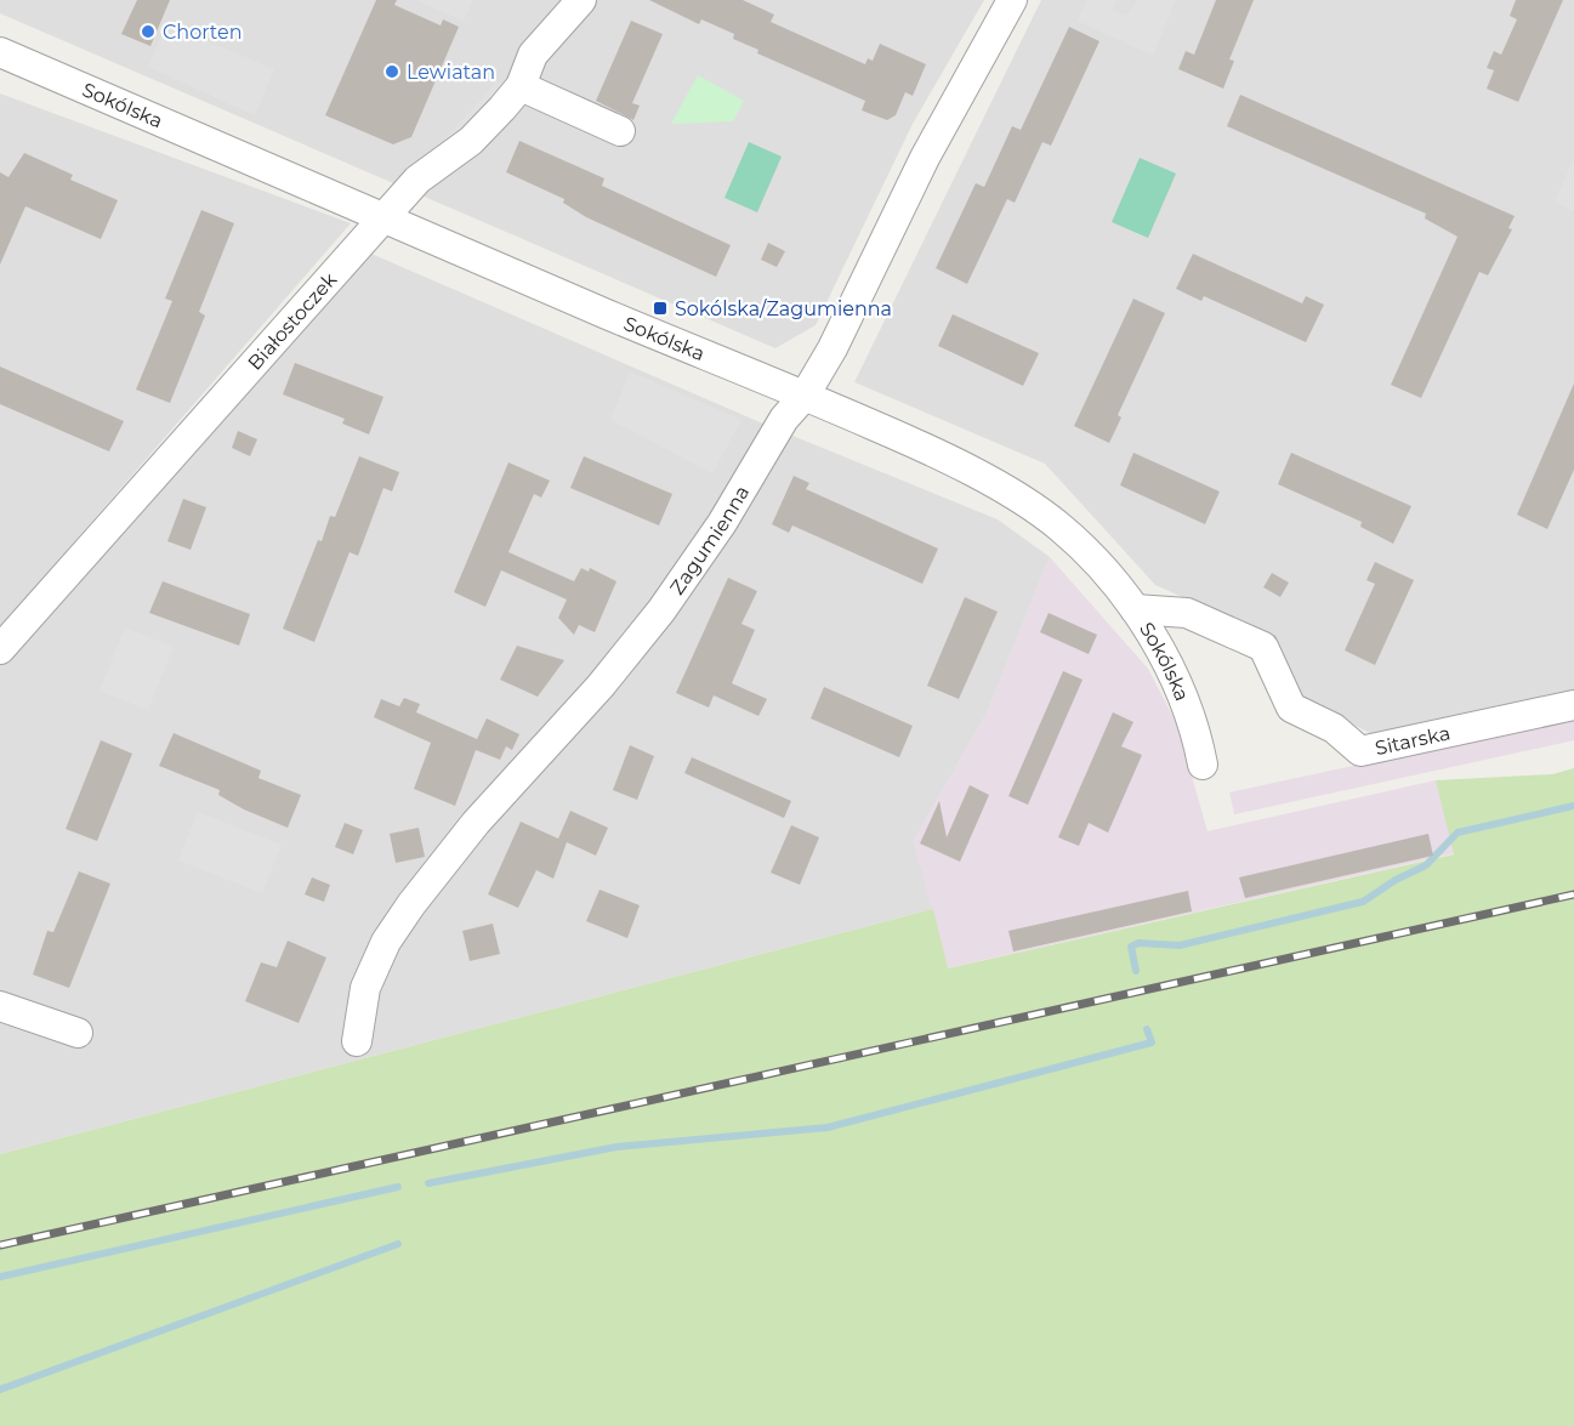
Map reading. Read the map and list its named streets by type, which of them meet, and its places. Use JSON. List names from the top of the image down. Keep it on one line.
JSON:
{"streets":{"street":["Sokólska","Białostoczek","Zagumienna","Sitarska"]},"crossings":[["Sokólska","Białostoczek"],["Sokólska","Zagumienna"],["Sokólska","Sitarska"]],"places":{"other":["Chorten","Lewiatan"],"transit":["Sokólska/Zagumienna"]}}
